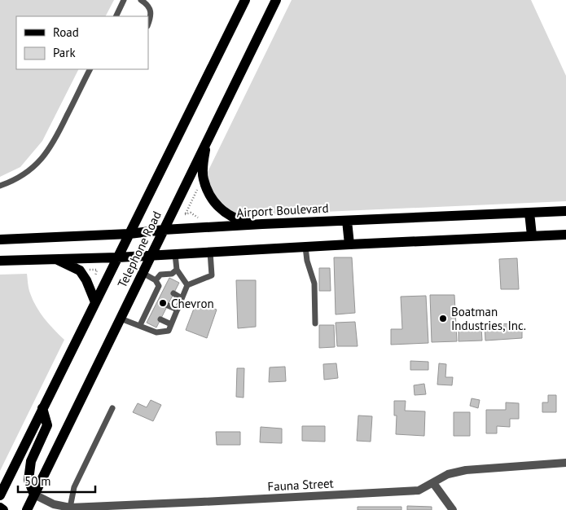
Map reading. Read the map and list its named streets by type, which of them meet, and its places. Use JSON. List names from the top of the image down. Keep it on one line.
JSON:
{"streets":{"main road":["Airport Boulevard","Telephone Road"],"street":["Fauna Street"]},"crossings":[["Airport Boulevard","Telephone Road"],["Telephone Road","Fauna Street"]],"places":["Chevron","Boatman Industries, Inc."],"legend":["Road","Park"],"scale_bar":"50 m"}
